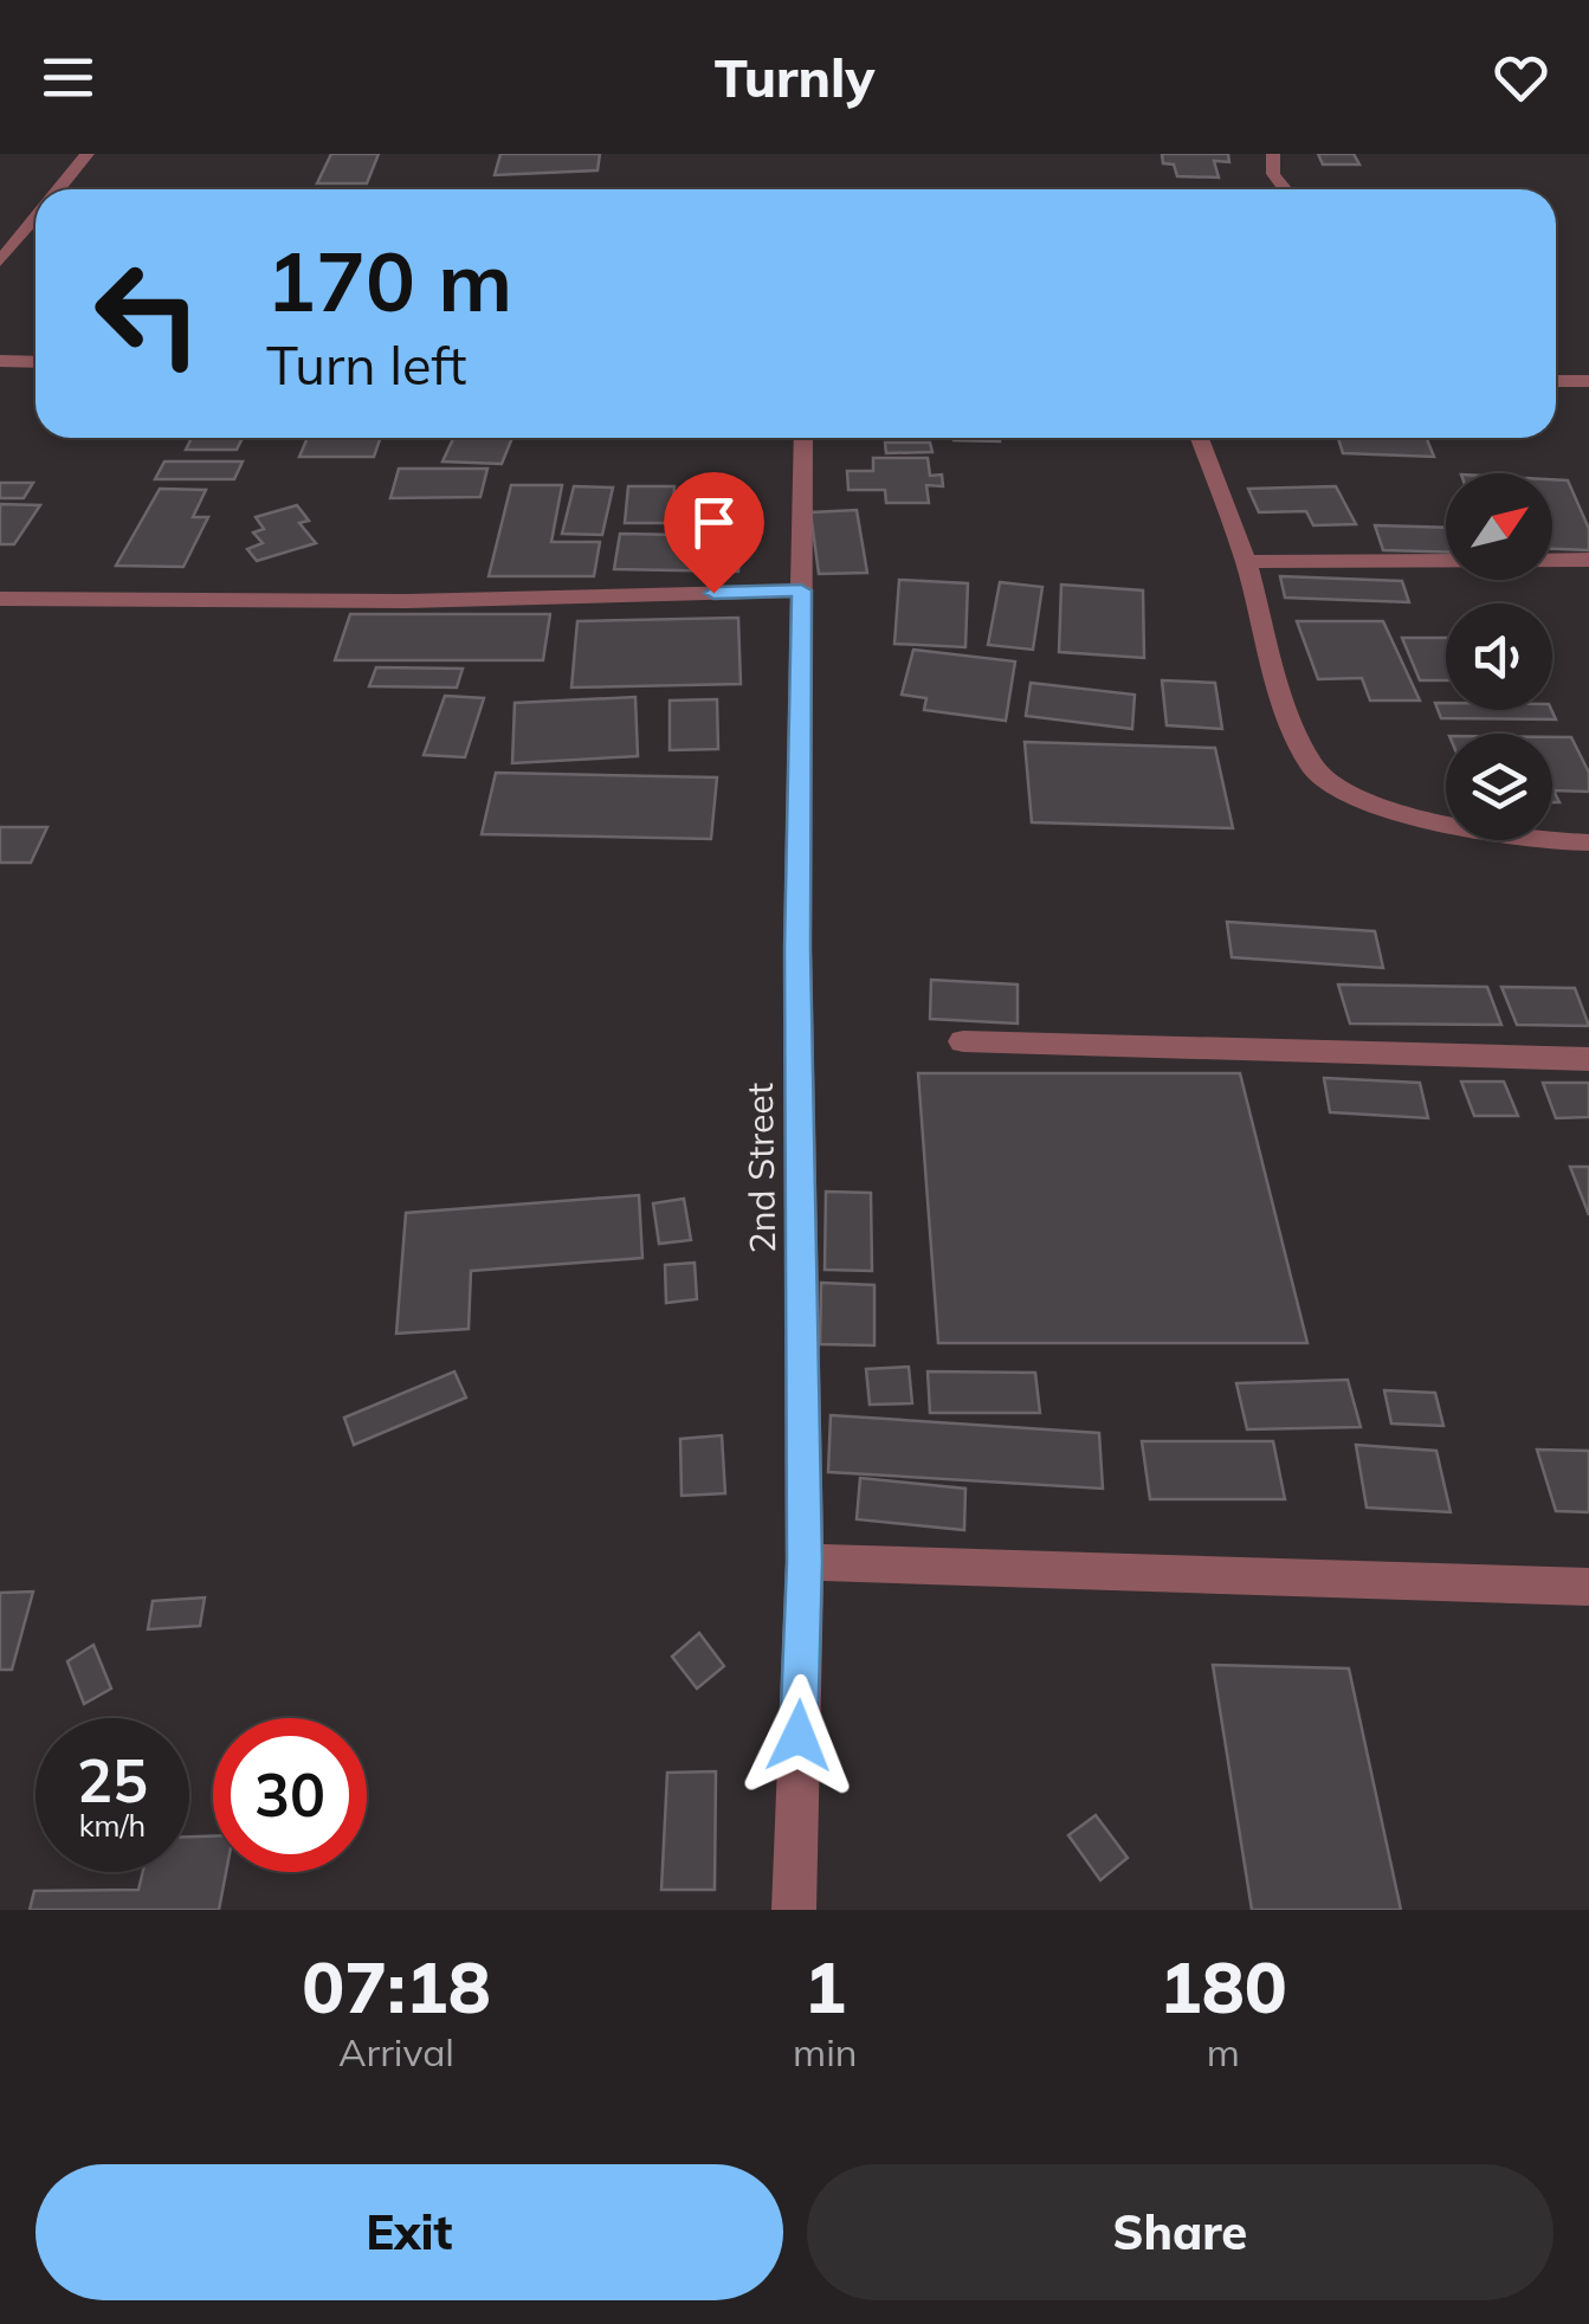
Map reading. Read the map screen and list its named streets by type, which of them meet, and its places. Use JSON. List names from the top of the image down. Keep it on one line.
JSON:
{"streets":{"street":["2nd Street"]},"north":"top right","page":{"header":"Turnly","turn":["170 m","Turn left"],"speed":"25 km/h","limit":"30","eta":["07:18","Arrival","1","min","180","m"],"buttons":["Exit","Share"]}}
